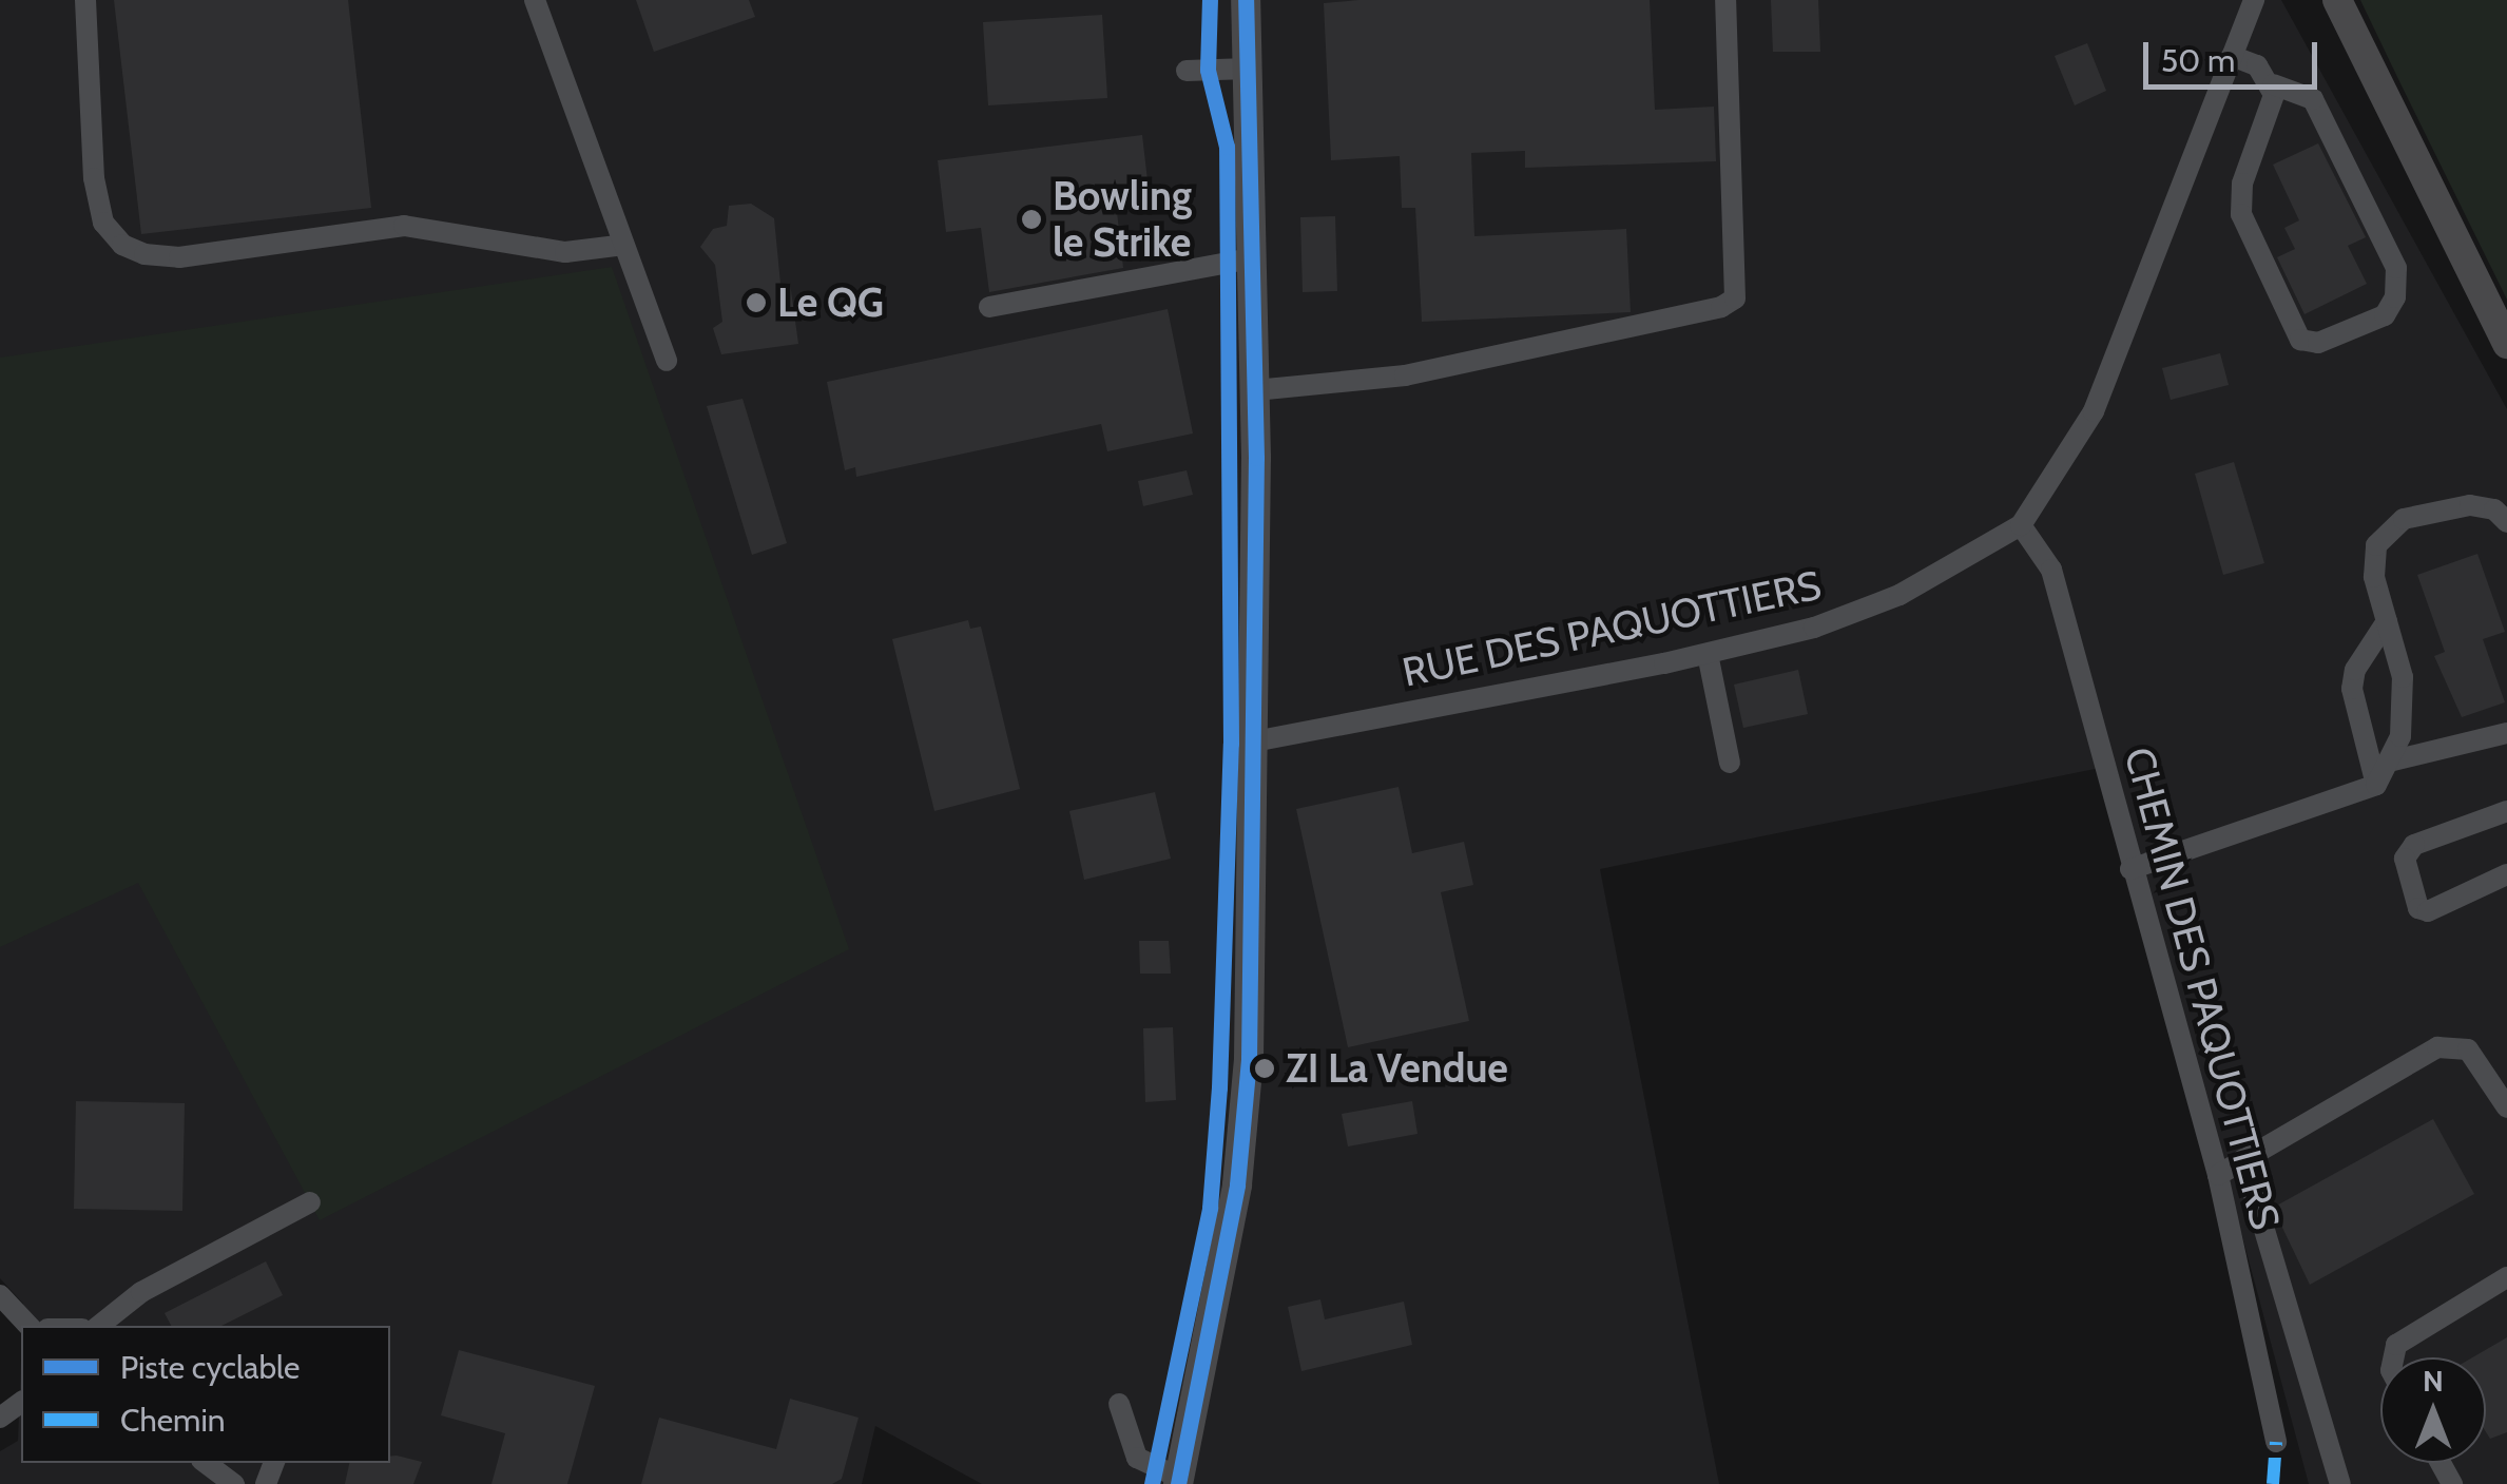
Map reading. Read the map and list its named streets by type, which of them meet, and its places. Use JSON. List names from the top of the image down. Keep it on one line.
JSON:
{"streets":{"street":["RUE DES PAQUOTTIERS","CHEMIN DES PAQUOTTIERS"]},"crossings":[["RUE DES PAQUOTTIERS","CHEMIN DES PAQUOTTIERS"]],"places":["Bowling le Strike","Le QG","ZI La Vendue"],"legend":["Piste cyclable","Chemin"],"scale_bar":"50 m","north":"top"}
